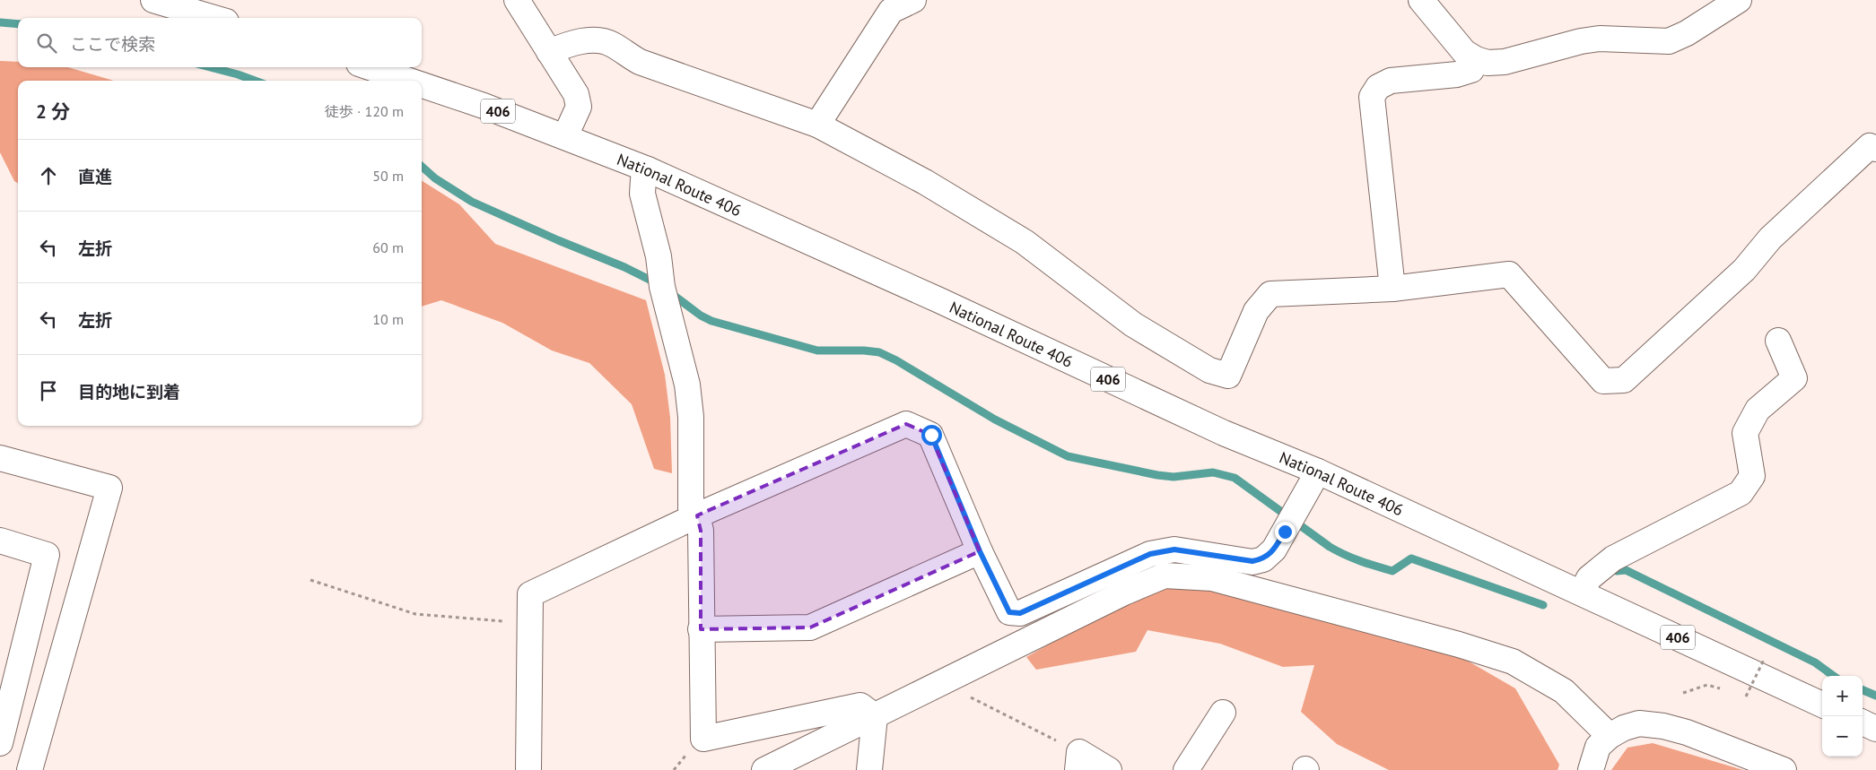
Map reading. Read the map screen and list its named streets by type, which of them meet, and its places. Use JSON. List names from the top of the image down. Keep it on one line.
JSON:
{"streets":{"main road":["406","National Route 406"]},"page":{"search":"ここで検索","heading":["2 分","徒歩 · 120 m"],"list":[["直進","50 m"],["左折","60 m"],["左折","10 m"],"目的地に到着"],"map_buttons":["+","−"]}}
